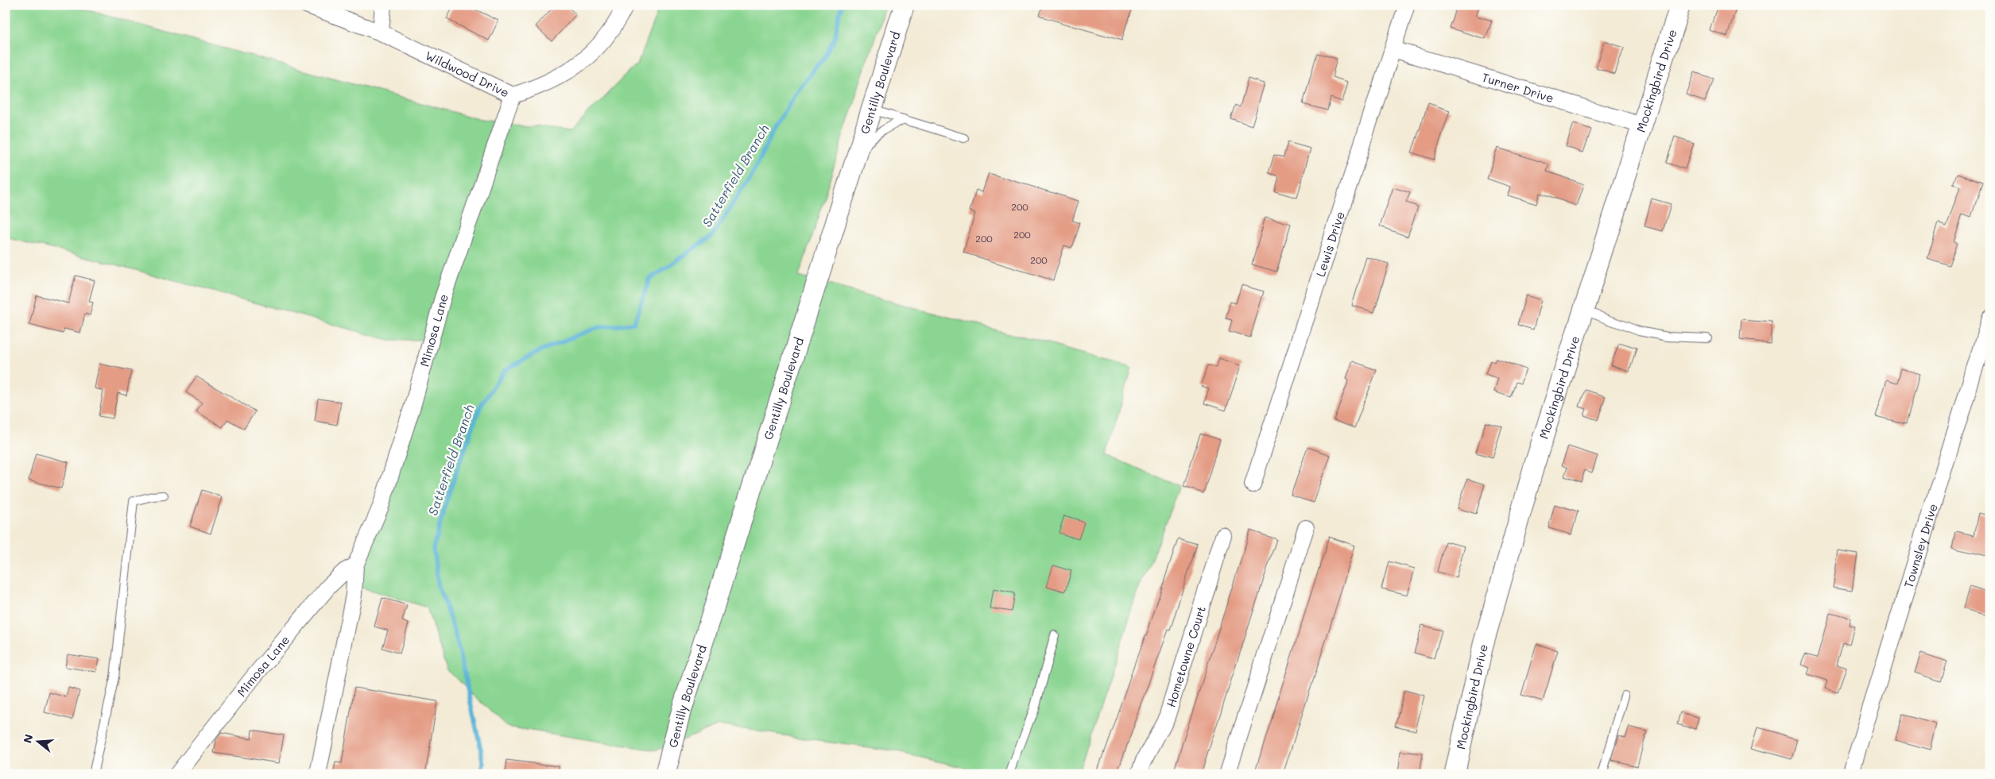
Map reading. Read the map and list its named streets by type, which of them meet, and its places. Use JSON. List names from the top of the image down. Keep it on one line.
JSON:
{"streets":{"street":["Wildwood Drive","Mockingbird Drive","Gentilly Boulevard","Turner Drive","Lewis Drive","Mimosa Lane","Townsley Drive","Hometowne Court"]},"crossings":[["Wildwood Drive","Mimosa Lane"],["Mockingbird Drive","Turner Drive"],["Turner Drive","Lewis Drive"]],"water":["Satterfield Branch"],"house_numbers":["200","200","200","200"],"north":"left"}
